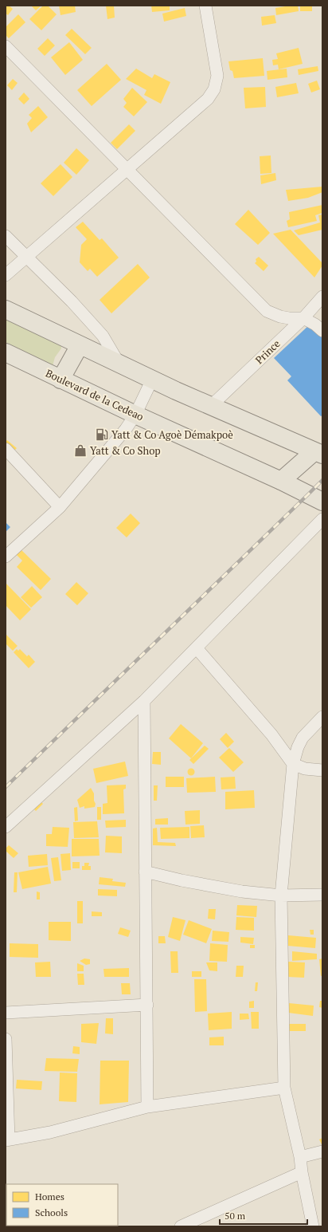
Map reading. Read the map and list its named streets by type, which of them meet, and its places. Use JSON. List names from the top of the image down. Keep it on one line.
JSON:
{"streets":{"main road":["Boulevard de la Cedeao"],"street":["Prince"]},"places":{"fuel station":["Yatt & Co Agoè Démakpoè"],"shop":["Yatt & Co Shop"]},"legend":["Homes","Schools"],"scale_bar":"50 m"}
